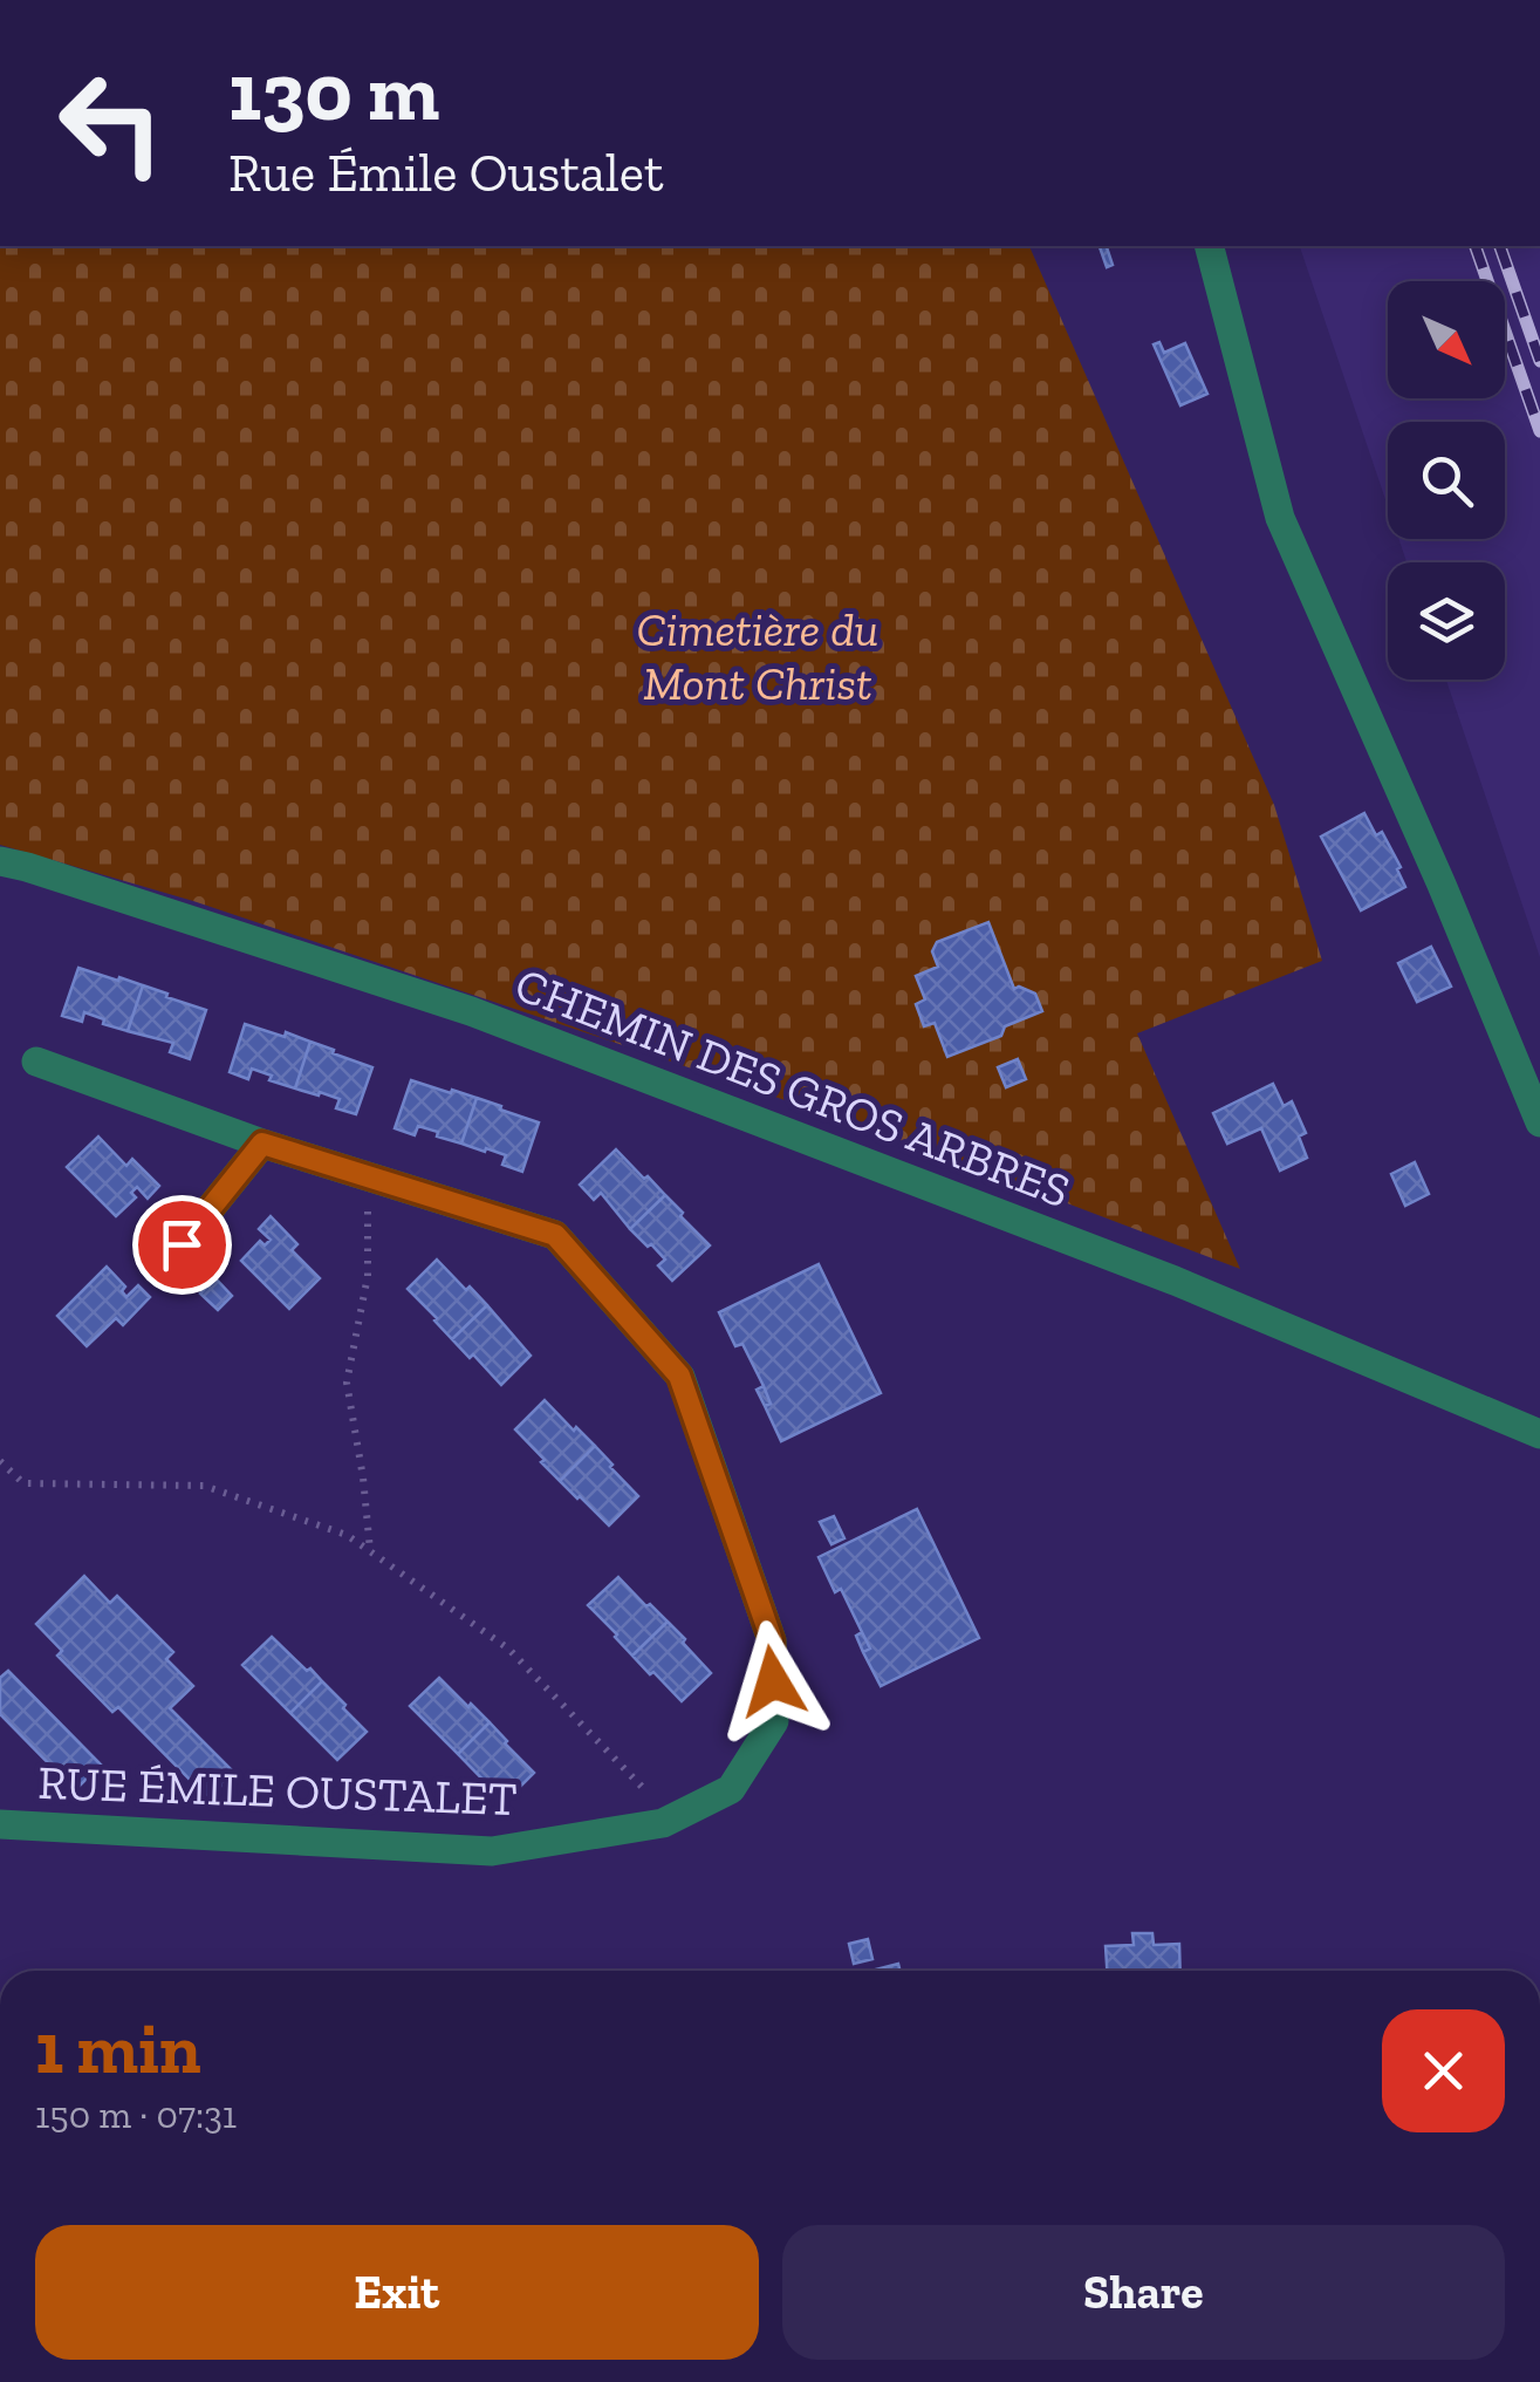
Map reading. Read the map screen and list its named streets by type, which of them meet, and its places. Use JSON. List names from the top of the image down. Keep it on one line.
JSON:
{"streets":{"street":["CHEMIN DES GROS ARBRES","RUE ÉMILE OUSTALET"]},"parks":["Cimetière du Mont Christ"],"north":"bottom right","page":{"turn":["130 m","Rue Émile Oustalet"],"heading":["1 min","150 m · 07:31"],"buttons":["Exit","Share"]}}
